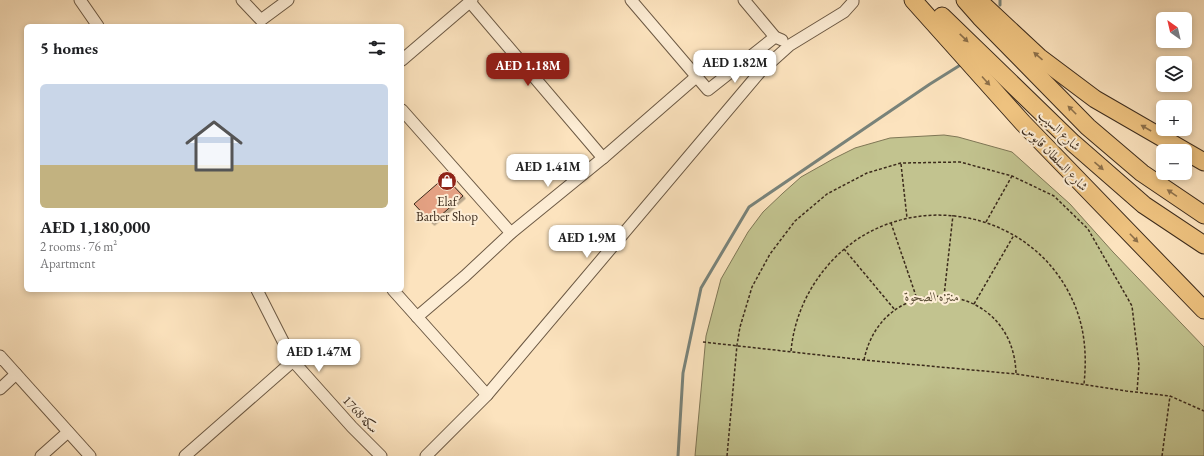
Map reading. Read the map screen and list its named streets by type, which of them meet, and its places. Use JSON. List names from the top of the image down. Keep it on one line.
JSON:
{"streets":{"highway":["شارع السيب","شارع السلطان قابوس"],"street":["سكة 1768"]},"parks":["منتزه الصحوة"],"places":{"shop":["Elaf Barber Shop"]},"north":"top left","page":{"map_buttons":["+","−"],"heading":"5 homes","price":["AED 1.82M","AED 1.18M","AED 1.41M","AED 1.9M","AED 1.47M"],"list":[{"name":"AED 1,180,000","note":"2 rooms · 76 m² · Apartment"}]}}
